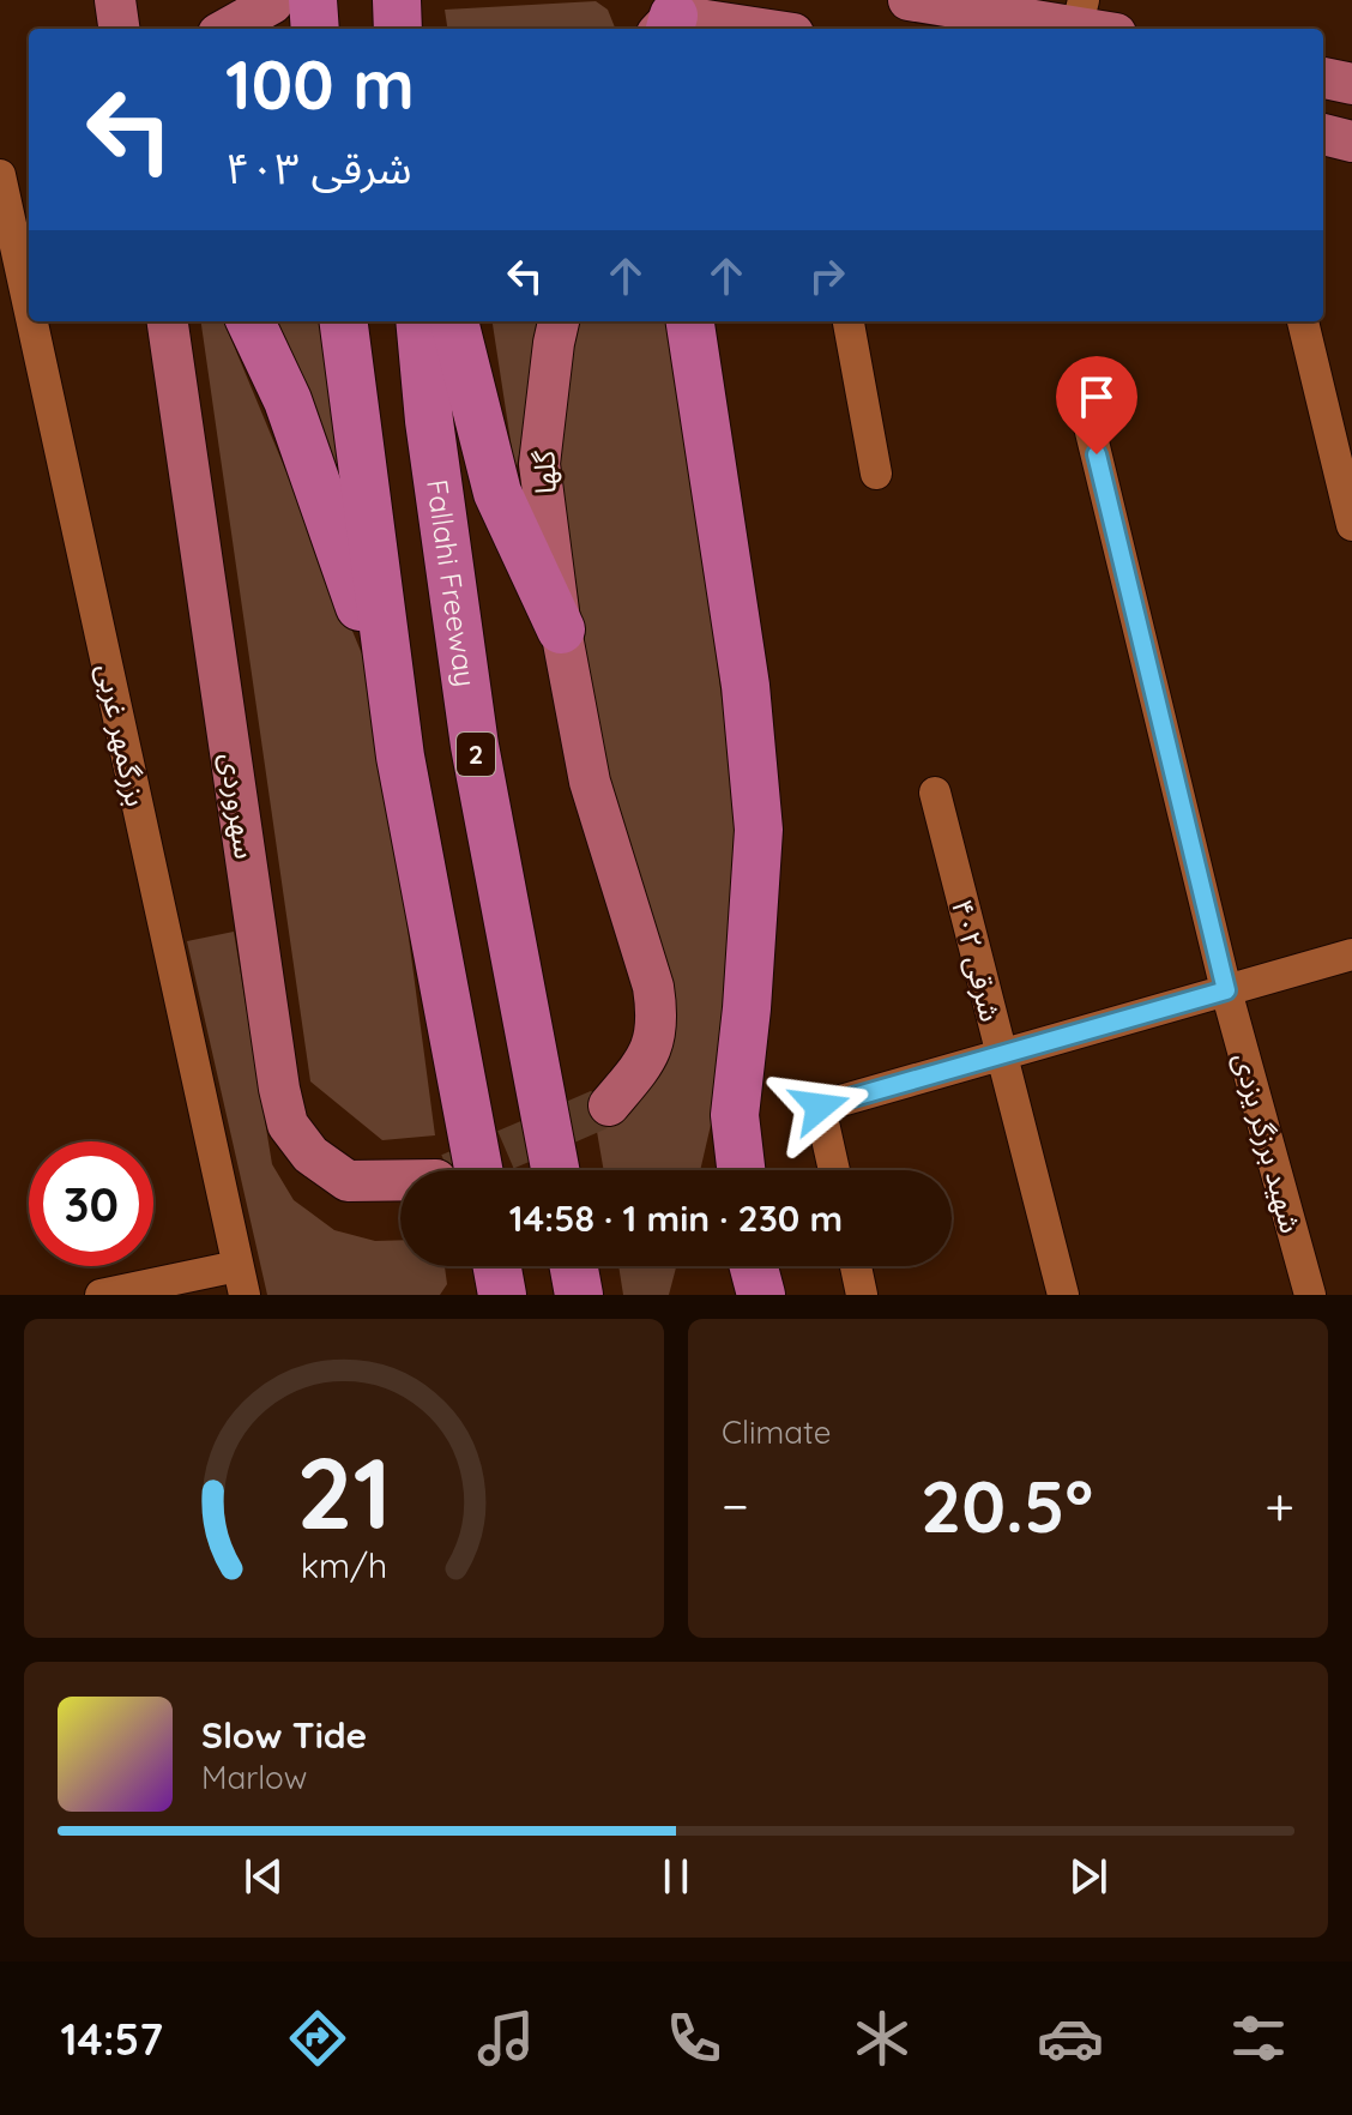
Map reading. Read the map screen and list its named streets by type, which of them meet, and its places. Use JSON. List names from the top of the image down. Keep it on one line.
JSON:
{"streets":{"highway":["Fallahi Freeway","2"],"main road":["گلها","سهروردی"],"street":["بزرگمهر غربی","۴۰۲ شرقی","شهید برزگر یزدی"]},"page":{"turn":["100 m","۴۰۳ شرقی"],"limit":"30","trip":"14:58 · 1 min · 230 m","tile":"Climate","heat":["−","20.5°","+"],"song":["Slow Tide","Marlow"],"tabs":"14:57","gauge":["21","km/h"]}}
